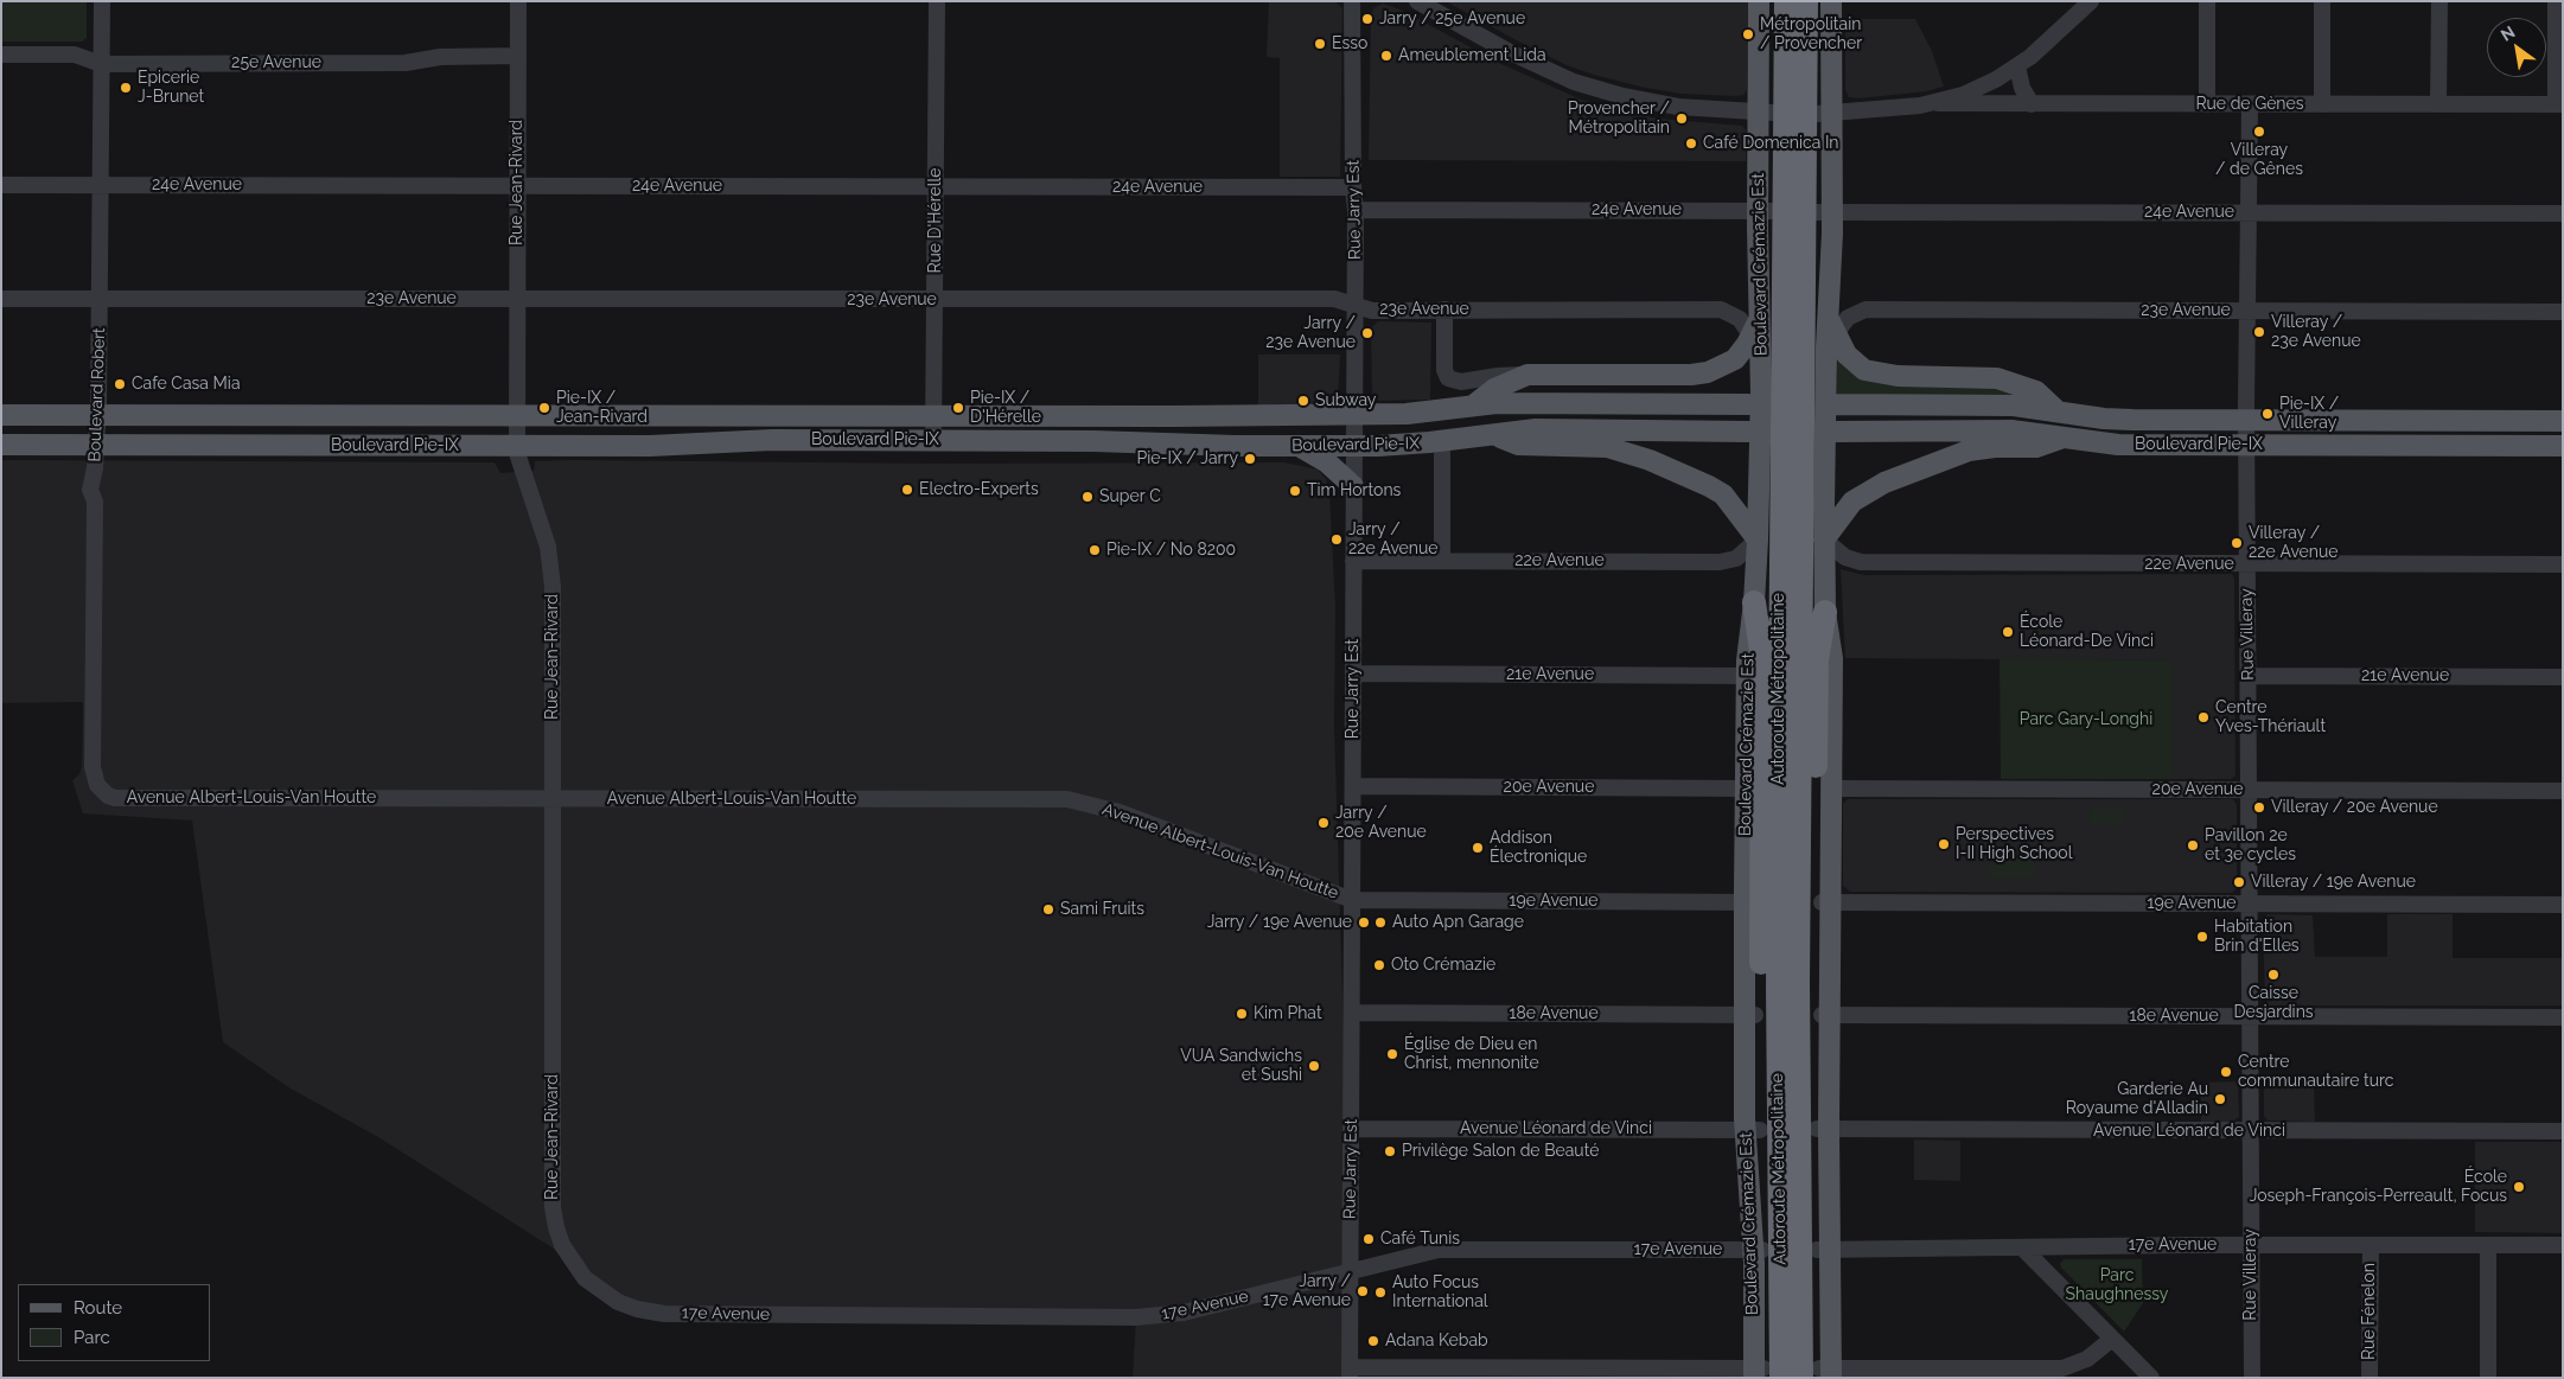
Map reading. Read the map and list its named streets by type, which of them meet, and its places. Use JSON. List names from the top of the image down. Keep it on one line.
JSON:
{"streets":{"highway":["Autoroute Métropolitaine"],"main road":["Boulevard Crémazie Est","Boulevard Pie-IX"],"street":["25e Avenue","Rue de Gènes","Rue Jean-Rivard","24e Avenue","Rue Jarry Est","Rue D'Hérelle","23e Avenue","Boulevard Robert","22e Avenue","Rue Villeray","21e Avenue","20e Avenue","Avenue Albert-Louis-Van Houtte","19e Avenue","18e Avenue","Avenue Léonard de Vinci","17e Avenue","Rue Fénelon"]},"crossings":[["25e Avenue","Rue Jean-Rivard"],["25e Avenue","Boulevard Robert"],["Rue de Gènes","Rue Villeray"],["Rue Jean-Rivard","24e Avenue"],["Rue Jean-Rivard","23e Avenue"],["Rue Jean-Rivard","Boulevard Pie-IX"],["Rue Jean-Rivard","Avenue Albert-Louis-Van Houtte"],["Rue Jean-Rivard","17e Avenue"],["24e Avenue","Rue Jarry Est"],["24e Avenue","Rue D'Hérelle"],["24e Avenue","Boulevard Crémazie Est"],["24e Avenue","Boulevard Robert"],["24e Avenue","Rue Villeray"],["Rue Jarry Est","23e Avenue"],["Rue Jarry Est","Boulevard Pie-IX"],["Rue Jarry Est","22e Avenue"],["Rue Jarry Est","21e Avenue"],["Rue Jarry Est","20e Avenue"],["Rue Jarry Est","Avenue Albert-Louis-Van Houtte"],["Rue Jarry Est","19e Avenue"],["Rue Jarry Est","18e Avenue"],["Rue Jarry Est","Avenue Léonard de Vinci"],["Rue Jarry Est","17e Avenue"],["Rue D'Hérelle","23e Avenue"],["Rue D'Hérelle","Boulevard Pie-IX"],["Boulevard Crémazie Est","23e Avenue"],["Boulevard Crémazie Est","Boulevard Pie-IX"],["Boulevard Crémazie Est","22e Avenue"],["Boulevard Crémazie Est","21e Avenue"],["Boulevard Crémazie Est","Autoroute Métropolitaine"],["Boulevard Crémazie Est","20e Avenue"],["Boulevard Crémazie Est","19e Avenue"],["Boulevard Crémazie Est","18e Avenue"],["Boulevard Crémazie Est","Avenue Léonard de Vinci"],["Boulevard Crémazie Est","17e Avenue"],["23e Avenue","Boulevard Robert"],["23e Avenue","Rue Villeray"],["Boulevard Robert","Boulevard Pie-IX"],["Boulevard Robert","Avenue Albert-Louis-Van Houtte"],["Boulevard Pie-IX","Rue Villeray"],["22e Avenue","Rue Villeray"],["Rue Villeray","21e Avenue"],["Rue Villeray","20e Avenue"],["Rue Villeray","19e Avenue"],["Rue Villeray","18e Avenue"],["Rue Villeray","Avenue Léonard de Vinci"],["Rue Villeray","17e Avenue"],["Avenue Albert-Louis-Van Houtte","19e Avenue"],["17e Avenue","Rue Fénelon"]],"parks":["Parc Gary-Longhi","Parc Shaughnessy"],"places":["Jarry / 25e Avenue","Métropolitain / Provencher","Esso","Ameublement Lida","Epicerie J-Brunet","Provencher / Métropolitain","Villeray / de Gênes","Café Domenica In","Villeray / 23e Avenue","Jarry / 23e Avenue","Cafe Casa Mia","Subway","Pie-IX / Jean-Rivard","Pie-IX / D'Hérelle","Pie-IX / Villeray","Pie-IX / Jarry","Electro-Experts","Tim Hortons","Super C","Jarry / 22e Avenue","Villeray / 22e Avenue","Pie-IX / No 8200","École Léonard-De Vinci","Centre Yves-Thériault","Villeray / 20e Avenue","Jarry / 20e Avenue","Perspectives I-II High School","Pavillon 2e et 3e cycles","Addison Électronique","Villeray / 19e Avenue","Sami Fruits","Jarry / 19e Avenue","Auto Apn Garage","Habitation Brin d'Elles","Oto Crémazie","Caisse Desjardins","Kim Phat","Église de Dieu en Christ, mennonite","VUA Sandwichs et Sushi","Centre communautaire turc","Garderie Au Royaume d'Alladin","Privilège Salon de Beauté","École Joseph-François-Perreault, Focus","Café Tunis","Jarry / 17e Avenue","Auto Focus International","Adana Kebab"],"legend":["Route","Parc"],"north":"top left"}
